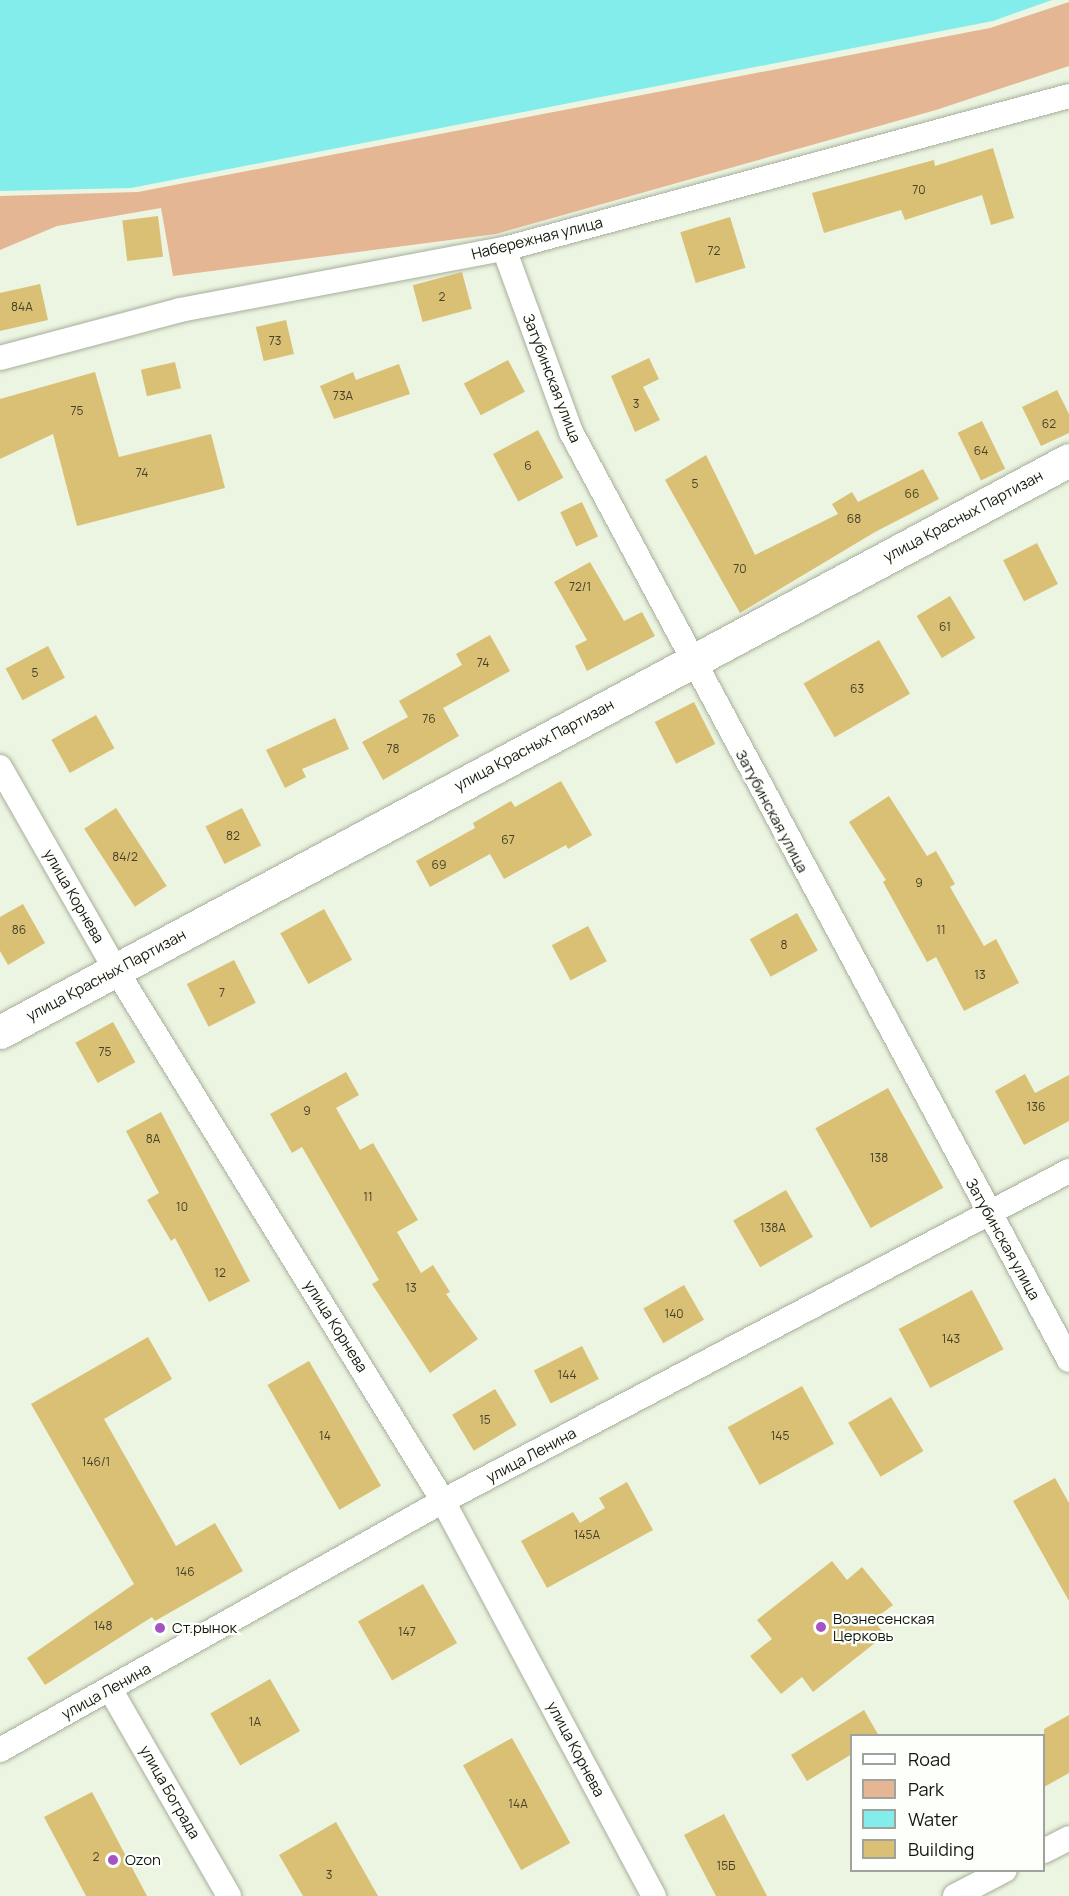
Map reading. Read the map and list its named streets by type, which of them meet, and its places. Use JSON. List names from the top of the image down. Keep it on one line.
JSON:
{"streets":{"main road":["улица Красных Партизан"],"street":["Набережная улица","Затубинская улица","улица Корнева","улица Ленина","улица Бограда"]},"crossings":[["Набережная улица","Затубинская улица"],["Затубинская улица","улица Красных Партизан"],["Затубинская улица","улица Ленина"],["улица Красных Партизан","улица Корнева"],["улица Корнева","улица Ленина"],["улица Ленина","улица Бограда"]],"places":["Вознесенская Церковь","Ст.рынок","Ozon"],"house_numbers":["70","72","2","84А","73","73А","3","75","62","64","6","74","5","66","68","70","72/1","61","74","5","63","76","78","82","67","84/2","69","9","86","11","8","13","7","75","136","9","8А","138","11","10","138А","12","13","140","143","144","15","14","145","146/1","145А","146","148","147","1А","14А","2","15Б","3"],"legend":["Road","Park","Water","Building"]}
